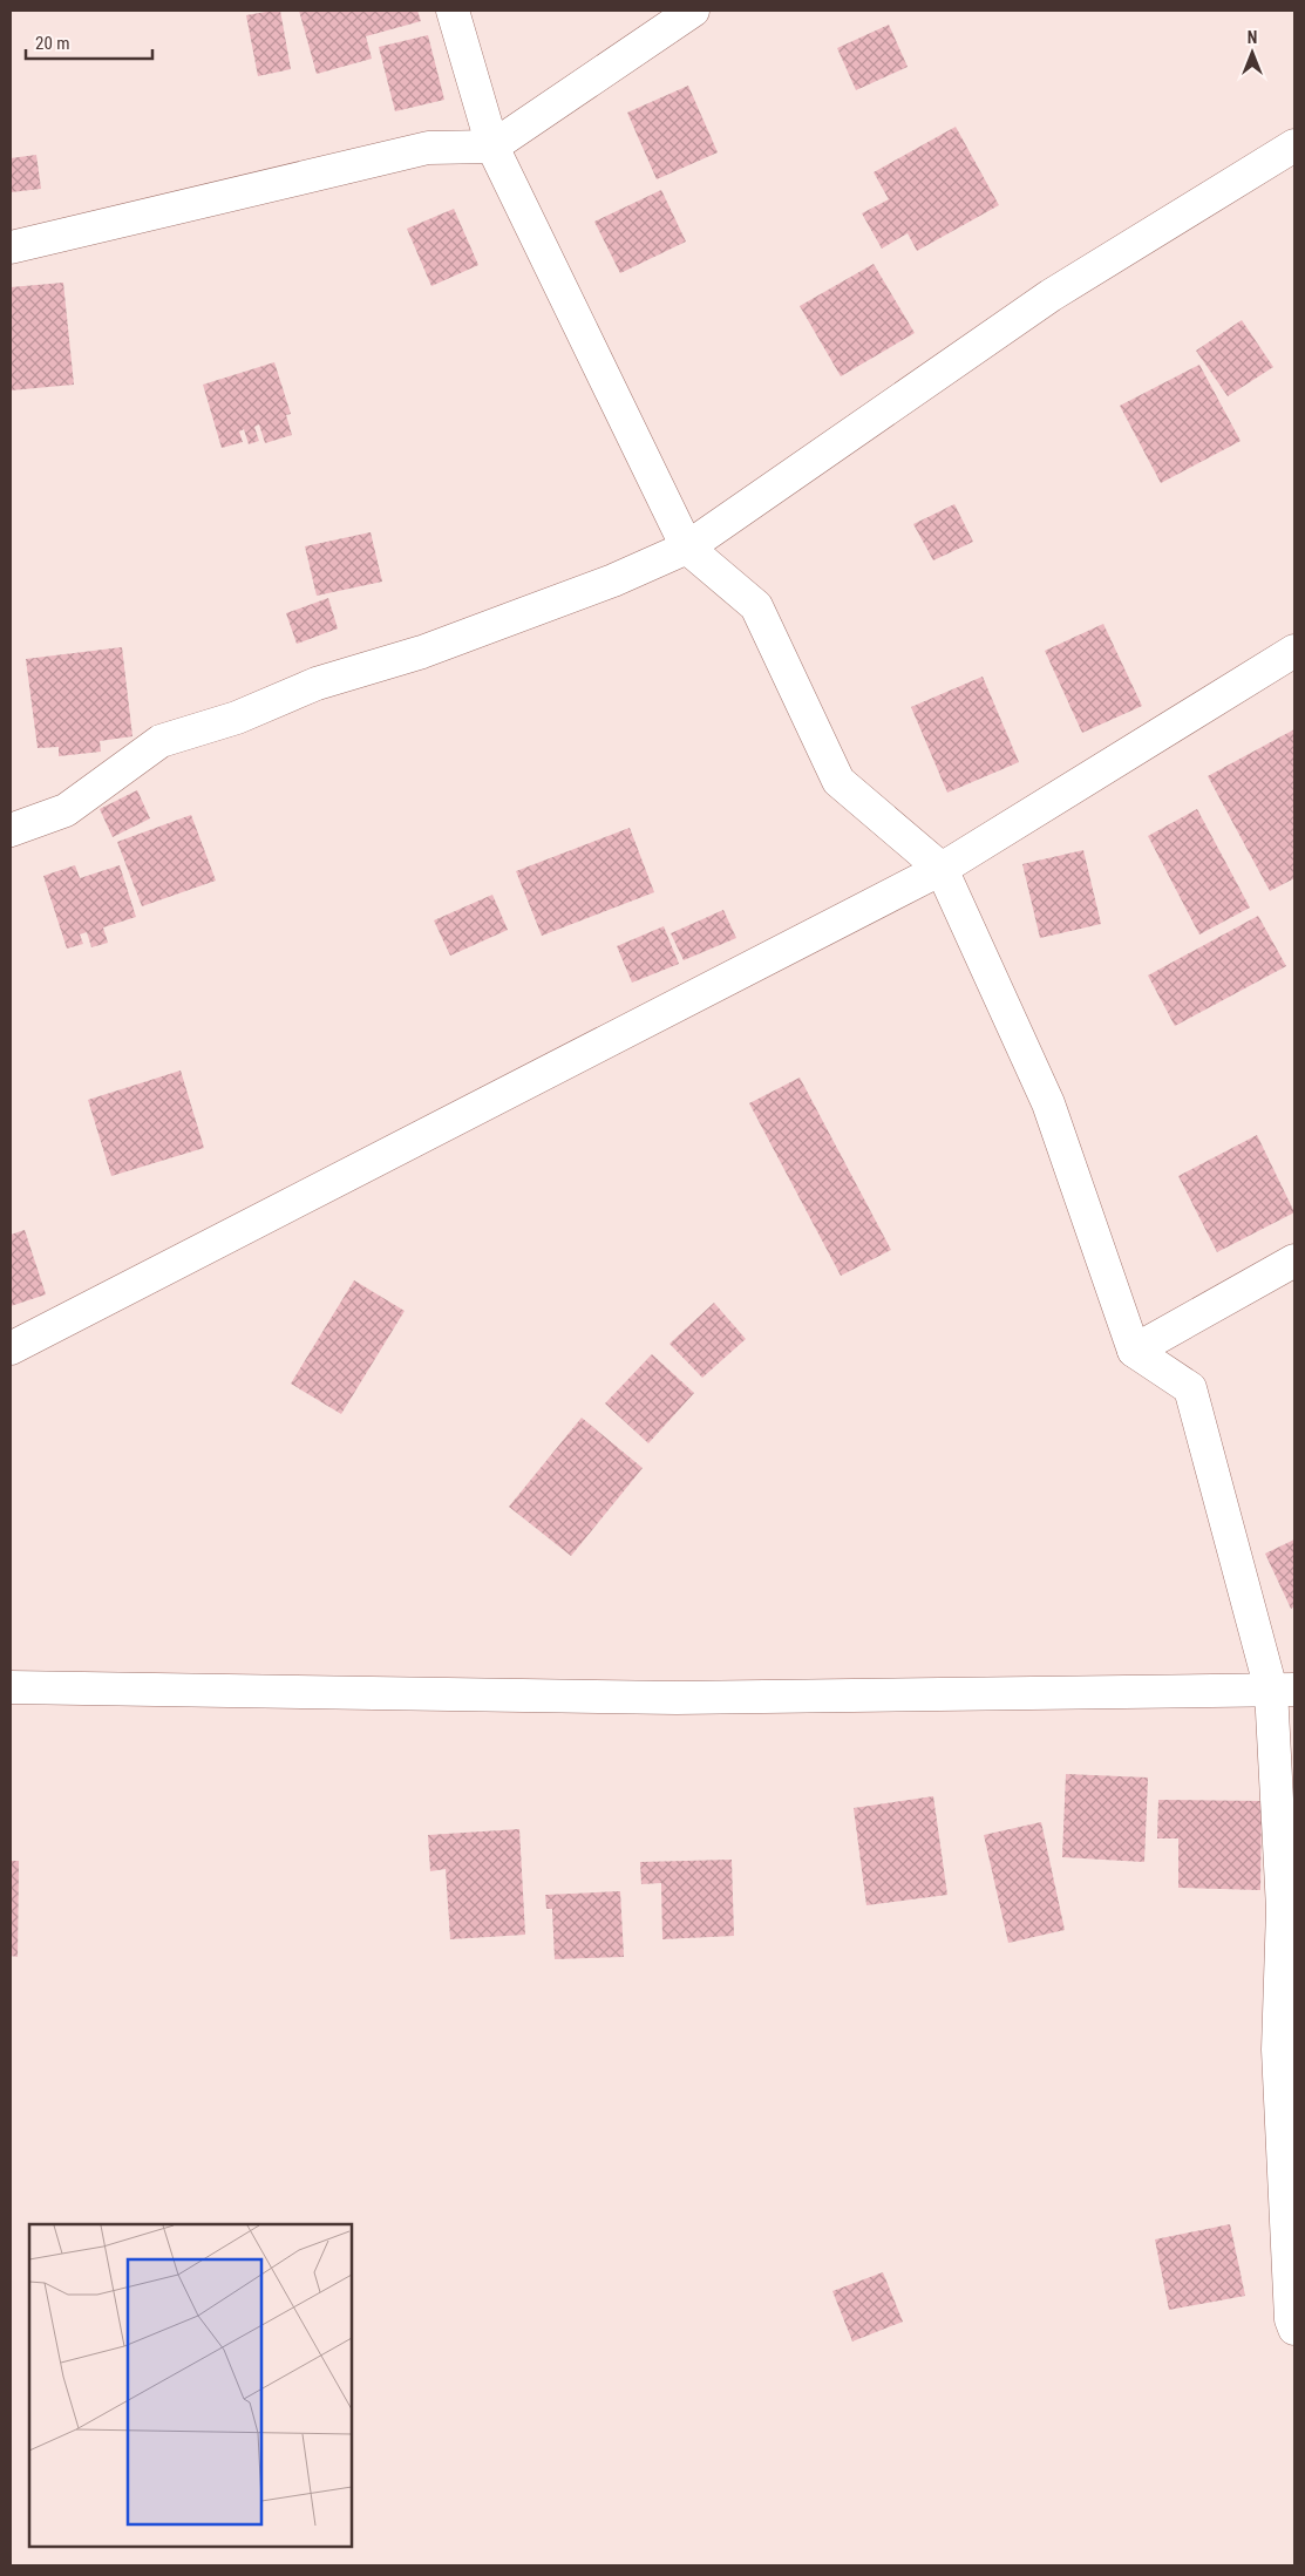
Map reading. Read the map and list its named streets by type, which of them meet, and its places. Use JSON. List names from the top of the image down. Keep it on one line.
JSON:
{"scale_bar":"20 m","north":"top"}
